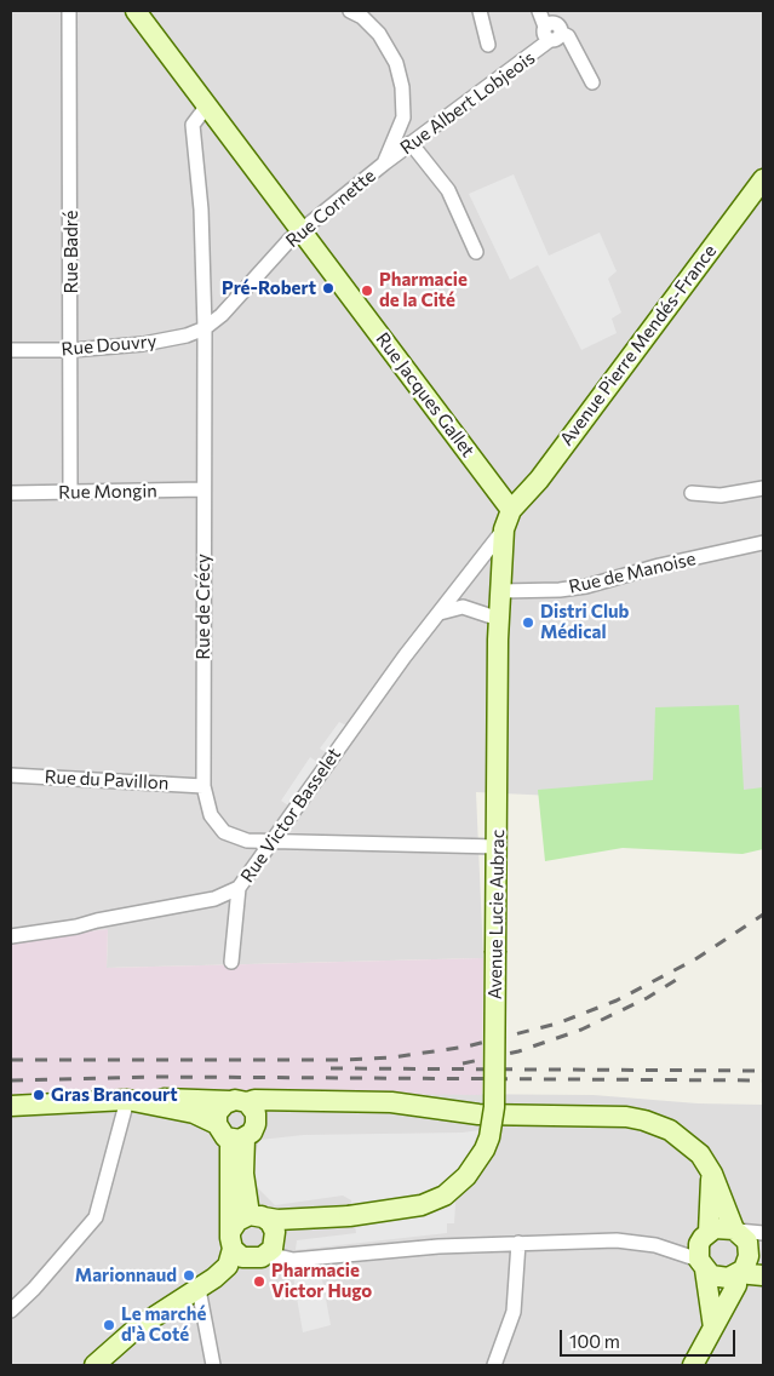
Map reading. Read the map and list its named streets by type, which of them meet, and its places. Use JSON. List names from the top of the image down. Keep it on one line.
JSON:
{"streets":{"main road":["Avenue Pierre Mendés-France","Rue Jacques Gallet","Avenue Lucie Aubrac"],"street":["Rue Albert Lobjeois","Rue Cornette","Rue Badré","Rue Douvry","Rue Mongin","Rue de Manoise","Rue de Crécy","Rue du Pavillon","Rue Victor Basselet"]},"crossings":[["Rue Albert Lobjeois","Rue Cornette"],["Rue Cornette","Rue Douvry"],["Rue Cornette","Rue Jacques Gallet"],["Rue Cornette","Rue de Crécy"],["Rue Badré","Rue Douvry"],["Rue Badré","Rue Mongin"],["Rue Douvry","Rue de Crécy"],["Avenue Pierre Mendés-France","Rue Jacques Gallet"],["Avenue Pierre Mendés-France","Avenue Lucie Aubrac"],["Rue Jacques Gallet","Rue de Crécy"],["Rue Jacques Gallet","Avenue Lucie Aubrac"],["Rue Mongin","Rue de Crécy"],["Rue de Manoise","Avenue Lucie Aubrac"],["Rue de Crécy","Rue du Pavillon"],["Rue de Crécy","Rue Victor Basselet"],["Rue de Crécy","Avenue Lucie Aubrac"],["Rue Victor Basselet","Avenue Lucie Aubrac"]],"places":["Pré-Robert","Pharmacie de la Cité","Distri Club Médical","Gras Brancourt","Marionnaud","Pharmacie Victor Hugo","Le marché d'à Coté"],"scale_bar":"100 m"}
